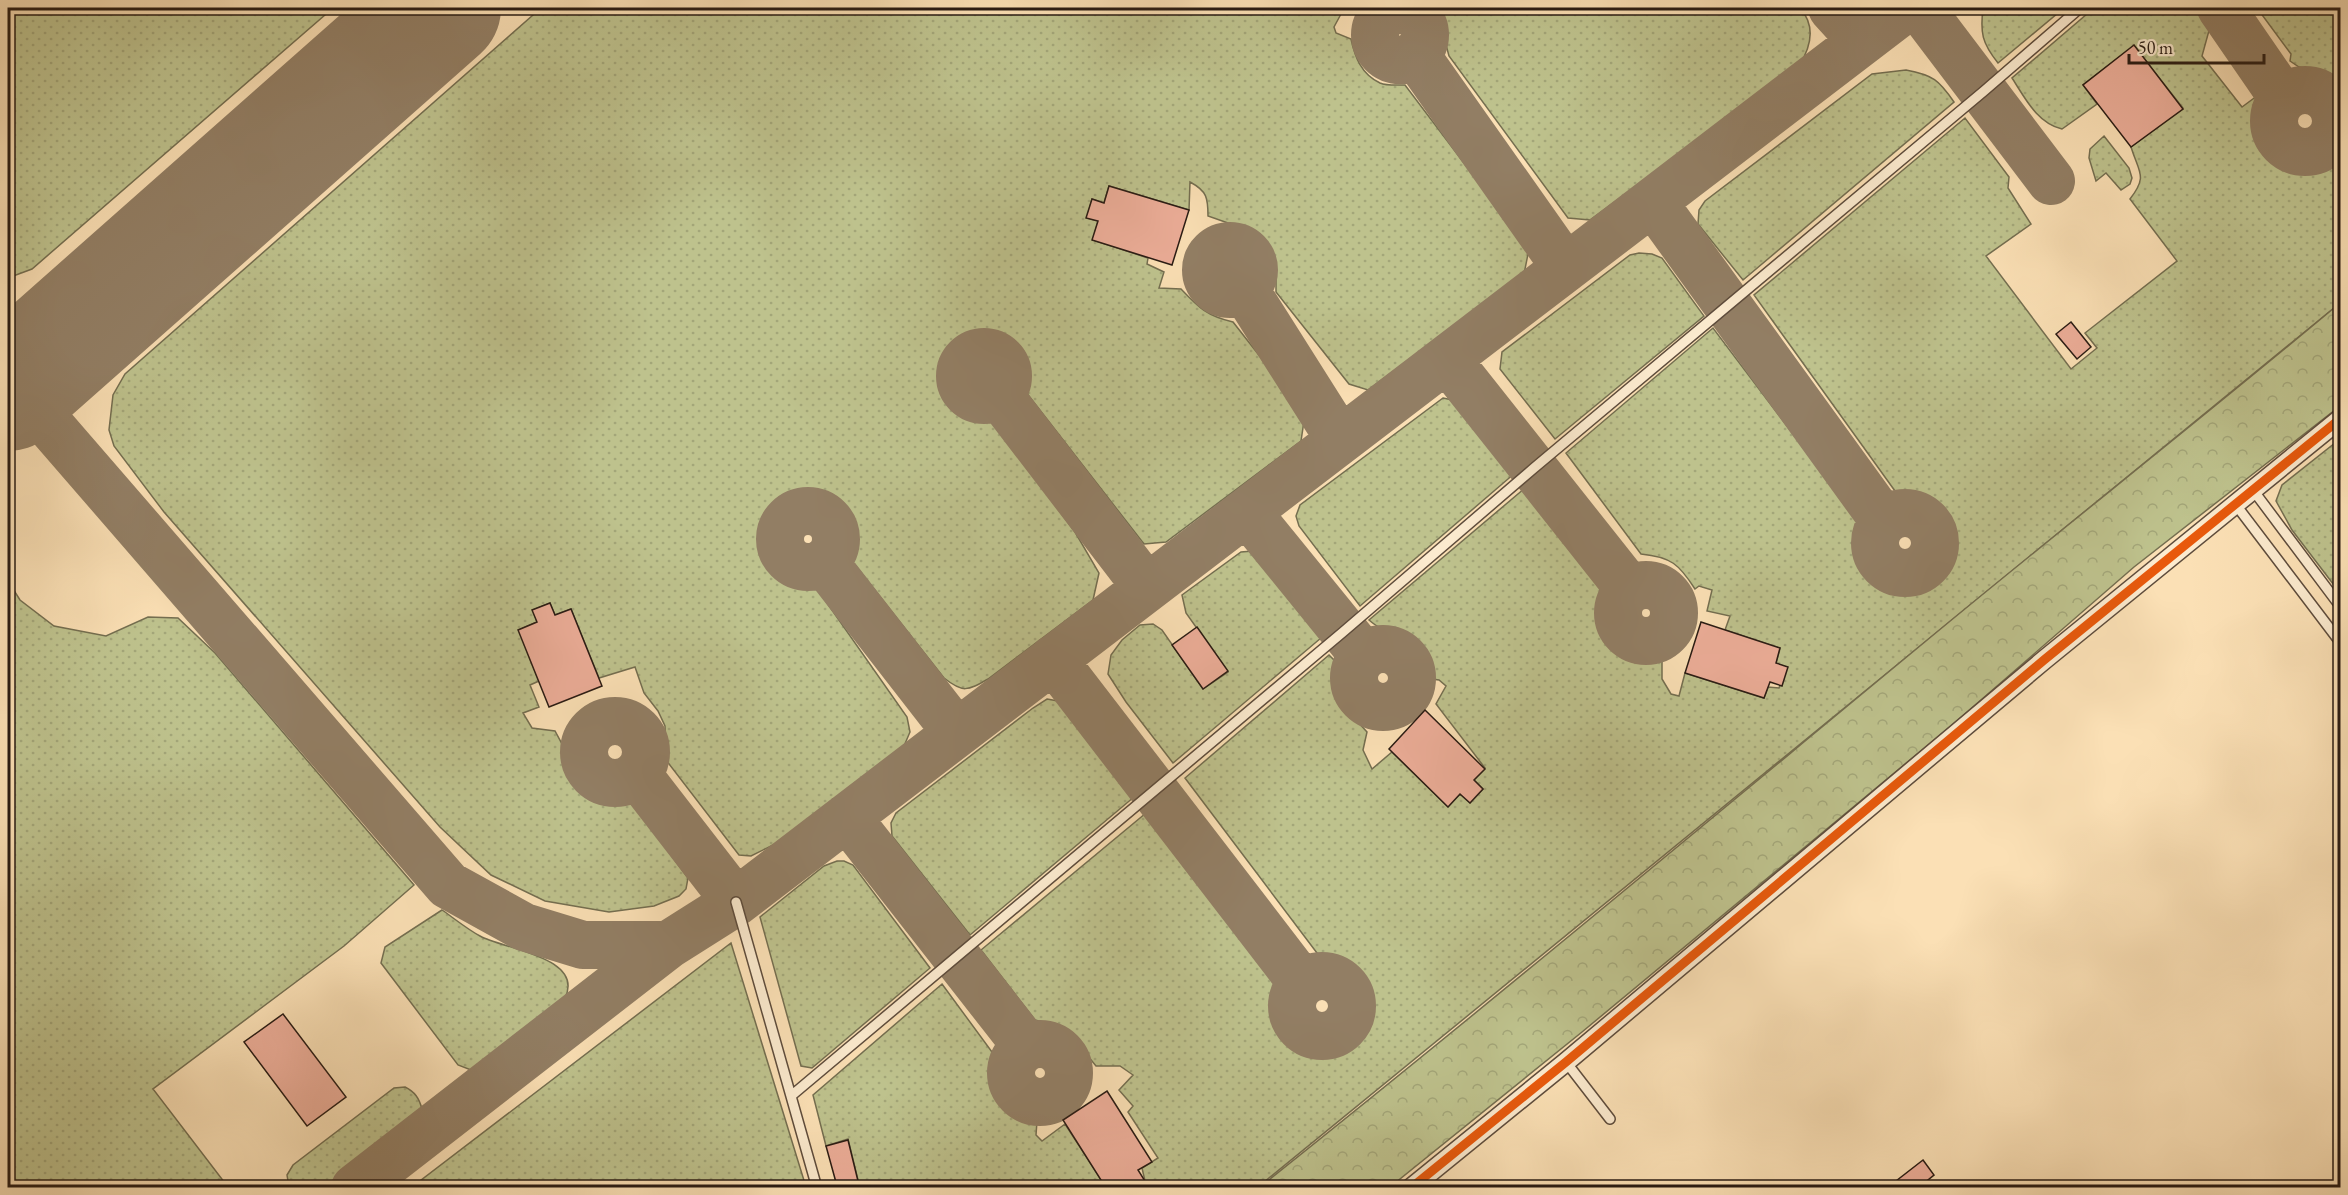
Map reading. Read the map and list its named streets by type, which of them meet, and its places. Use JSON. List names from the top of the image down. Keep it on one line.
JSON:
{"scale_bar":"50 m"}
